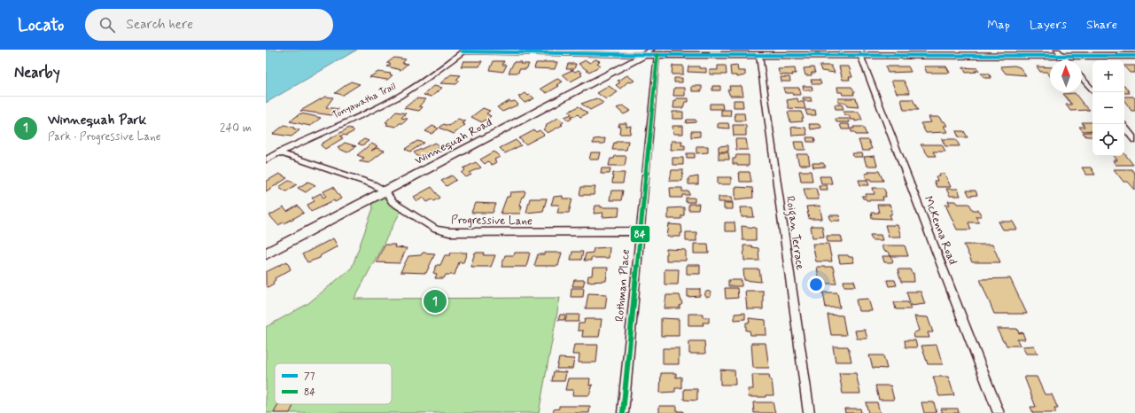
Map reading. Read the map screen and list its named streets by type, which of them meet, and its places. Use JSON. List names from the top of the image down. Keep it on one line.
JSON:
{"streets":{"street":["Tonyawatha Trail","Winnequah Road","Progressive Lane","McKenna Road","Roigan Terrace","Rothman Place"]},"crossings":[["Tonyawatha Trail","Progressive Lane"],["Winnequah Road","Progressive Lane"],["Winnequah Road","Rothman Place"],["Progressive Lane","Rothman Place"]],"lines":["transit line 77","transit line 84"],"legend":["77","84"],"north":"top","page":{"header":"Locato","search":"Search here","nav":["Map","Layers","Share"],"heading":"Nearby","map_buttons":["+","−"],"list":[{"mark":"1","name":"Winnequah Park","note":"Park · Progressive Lane","value":"240 m"}],"pins":"1"}}
